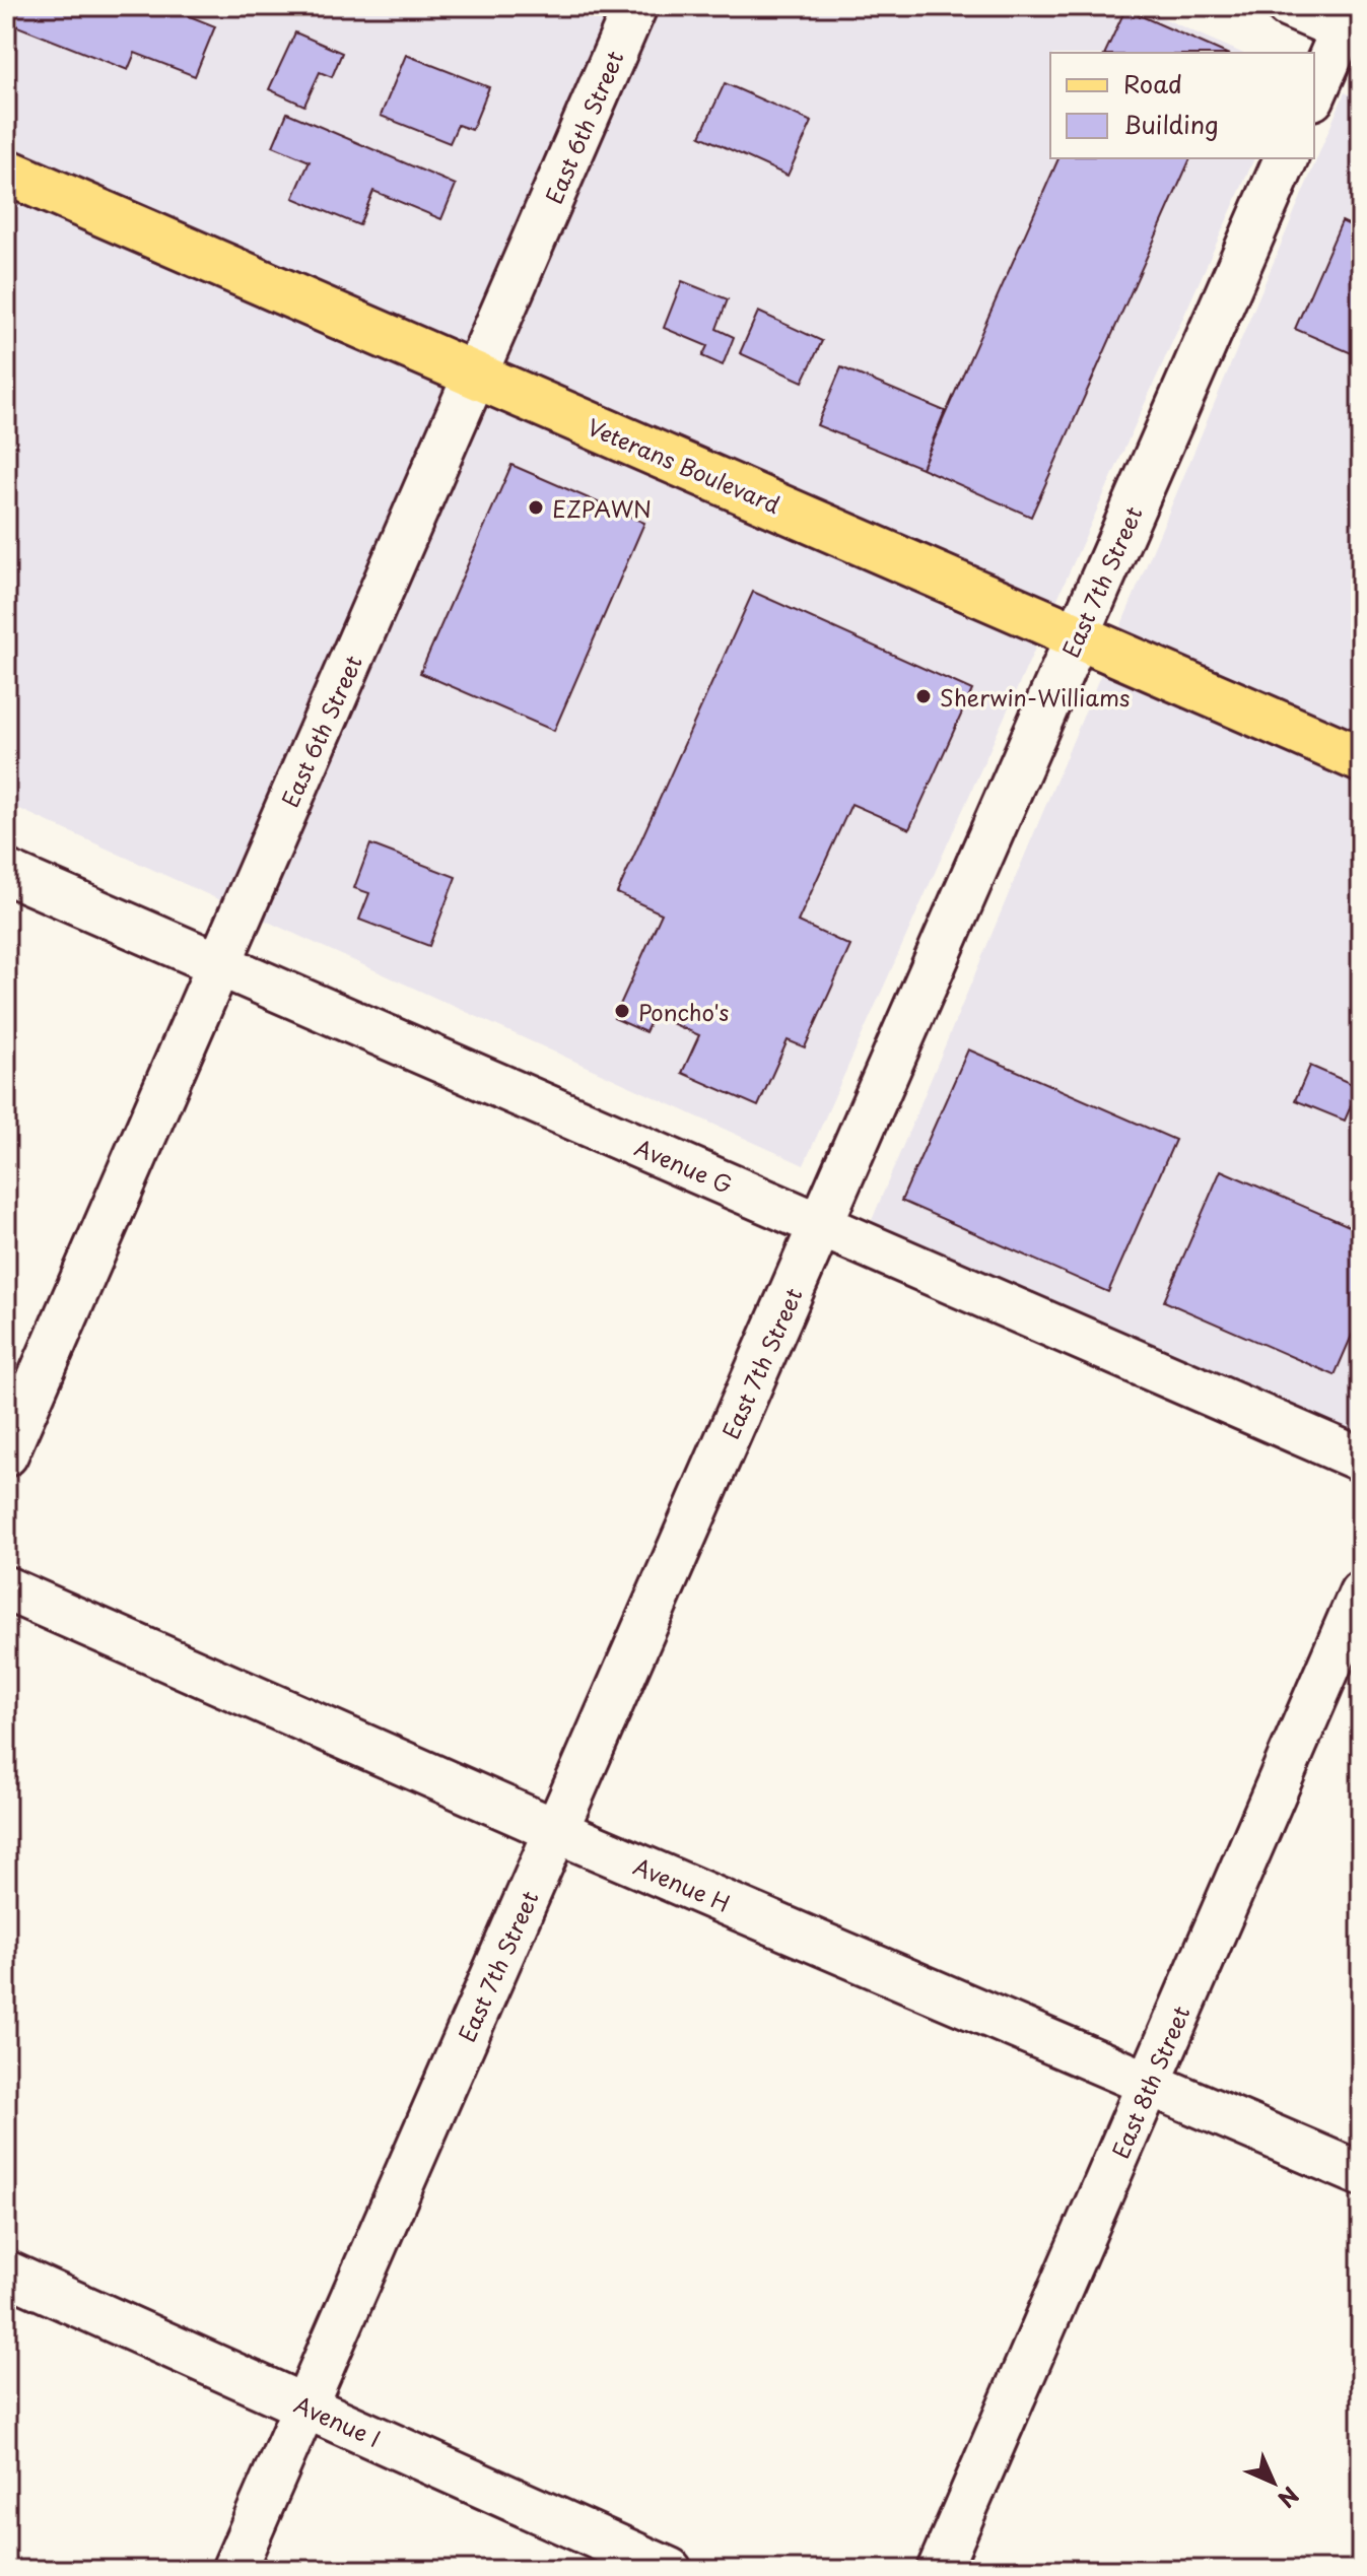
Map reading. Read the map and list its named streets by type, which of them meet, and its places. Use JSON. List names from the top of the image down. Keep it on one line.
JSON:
{"streets":{"main road":["Veterans Boulevard"],"street":["East 6th Street","East 7th Street","Avenue G","Avenue H","East 8th Street","Avenue I"]},"crossings":[["East 6th Street","Veterans Boulevard"],["East 6th Street","Avenue G"],["Veterans Boulevard","East 7th Street"],["East 7th Street","Avenue G"],["East 7th Street","Avenue H"],["East 7th Street","Avenue I"],["Avenue H","East 8th Street"]],"places":["EZPAWN","Sherwin-Williams","Poncho's"],"legend":["Road","Building"],"north":"bottom right"}
